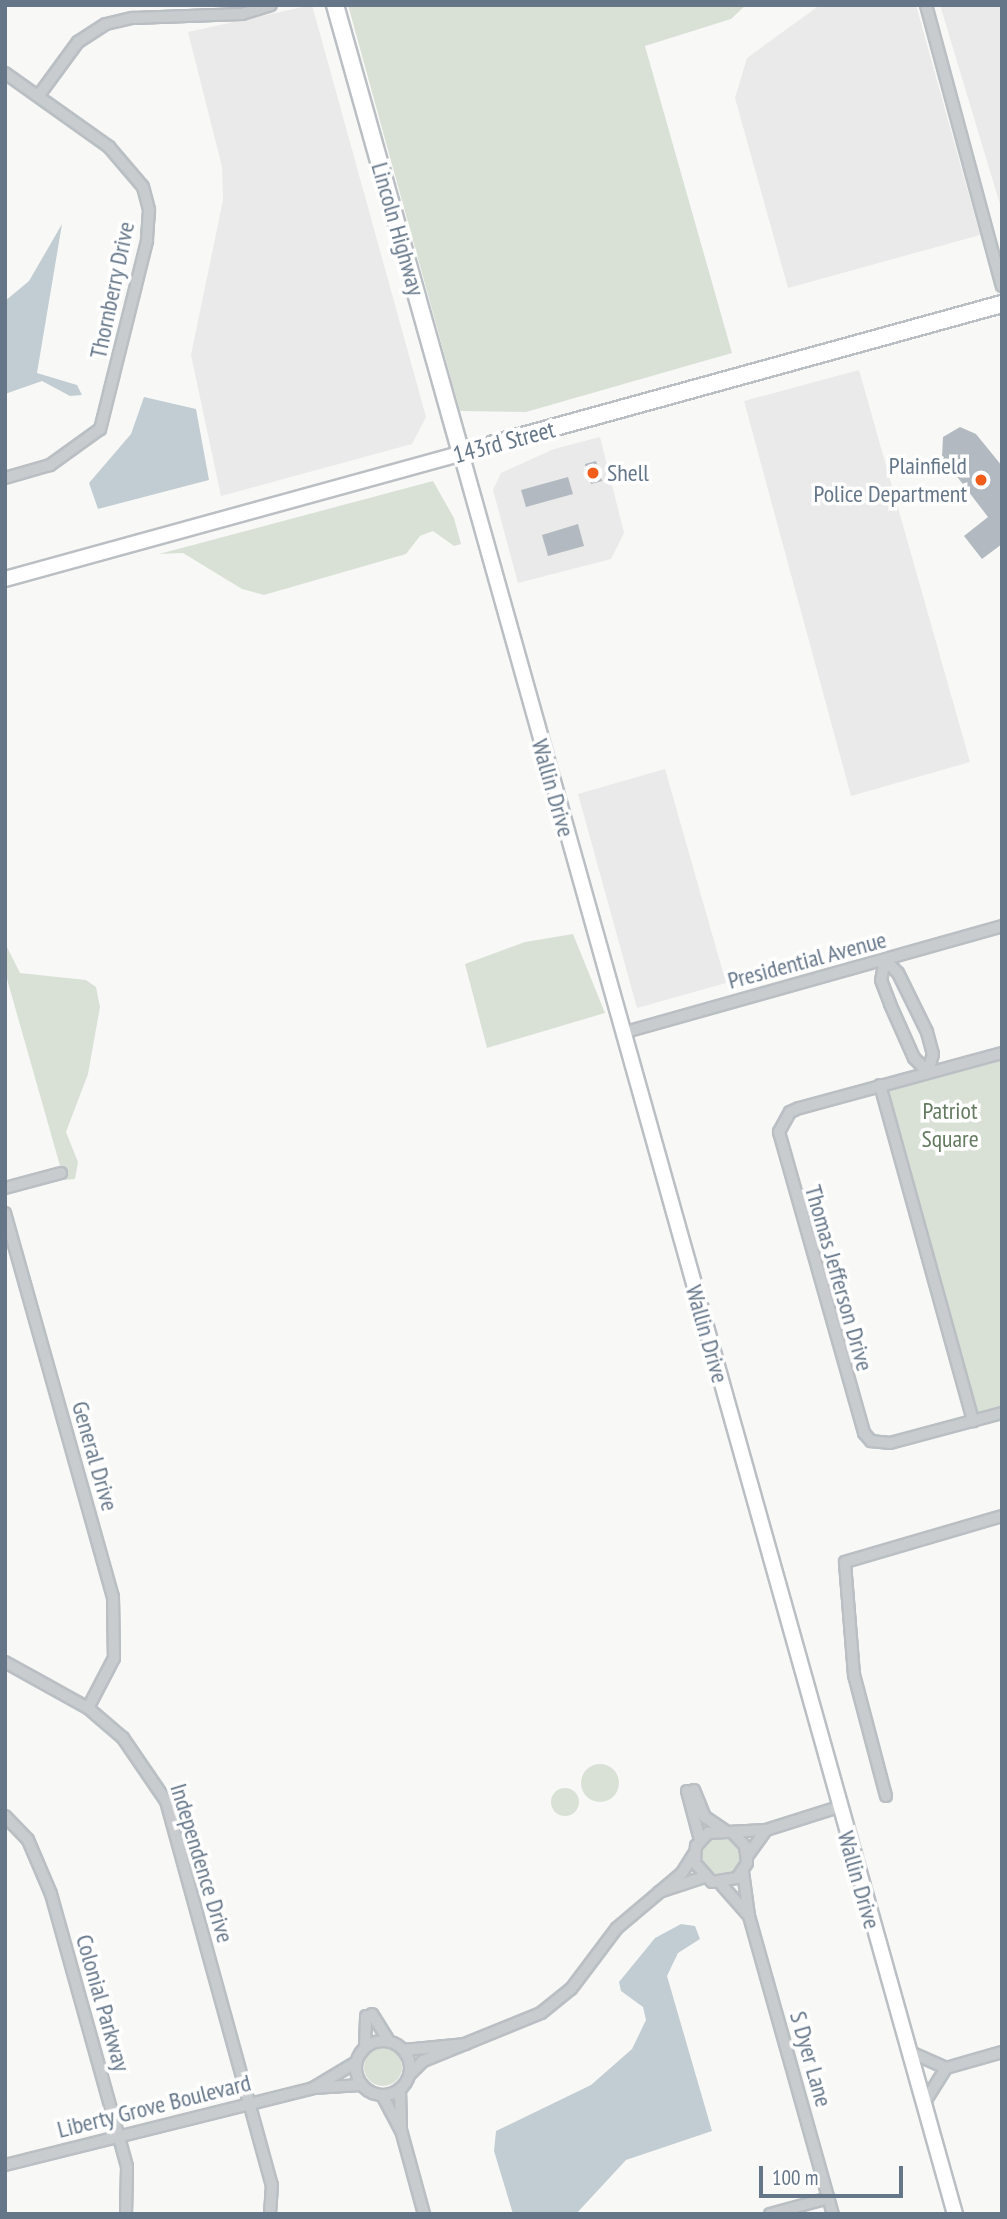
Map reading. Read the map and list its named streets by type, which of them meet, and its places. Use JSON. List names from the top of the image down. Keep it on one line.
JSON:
{"streets":{"main road":["Lincoln Highway","143rd Street","Wallin Drive"],"street":["Thornberry Drive","Presidential Avenue","Thomas Jefferson Drive","General Drive","Independence Drive","Colonial Parkway","S Dyer Lane","Liberty Grove Boulevard"]},"crossings":[["Lincoln Highway","143rd Street"],["Lincoln Highway","Wallin Drive"],["143rd Street","Wallin Drive"],["Wallin Drive","Presidential Avenue"],["General Drive","Independence Drive"],["Independence Drive","Liberty Grove Boulevard"],["Colonial Parkway","Liberty Grove Boulevard"]],"parks":["Patriot Square"],"places":["Shell","Plainfield Police Department"],"scale_bar":"100 m"}
